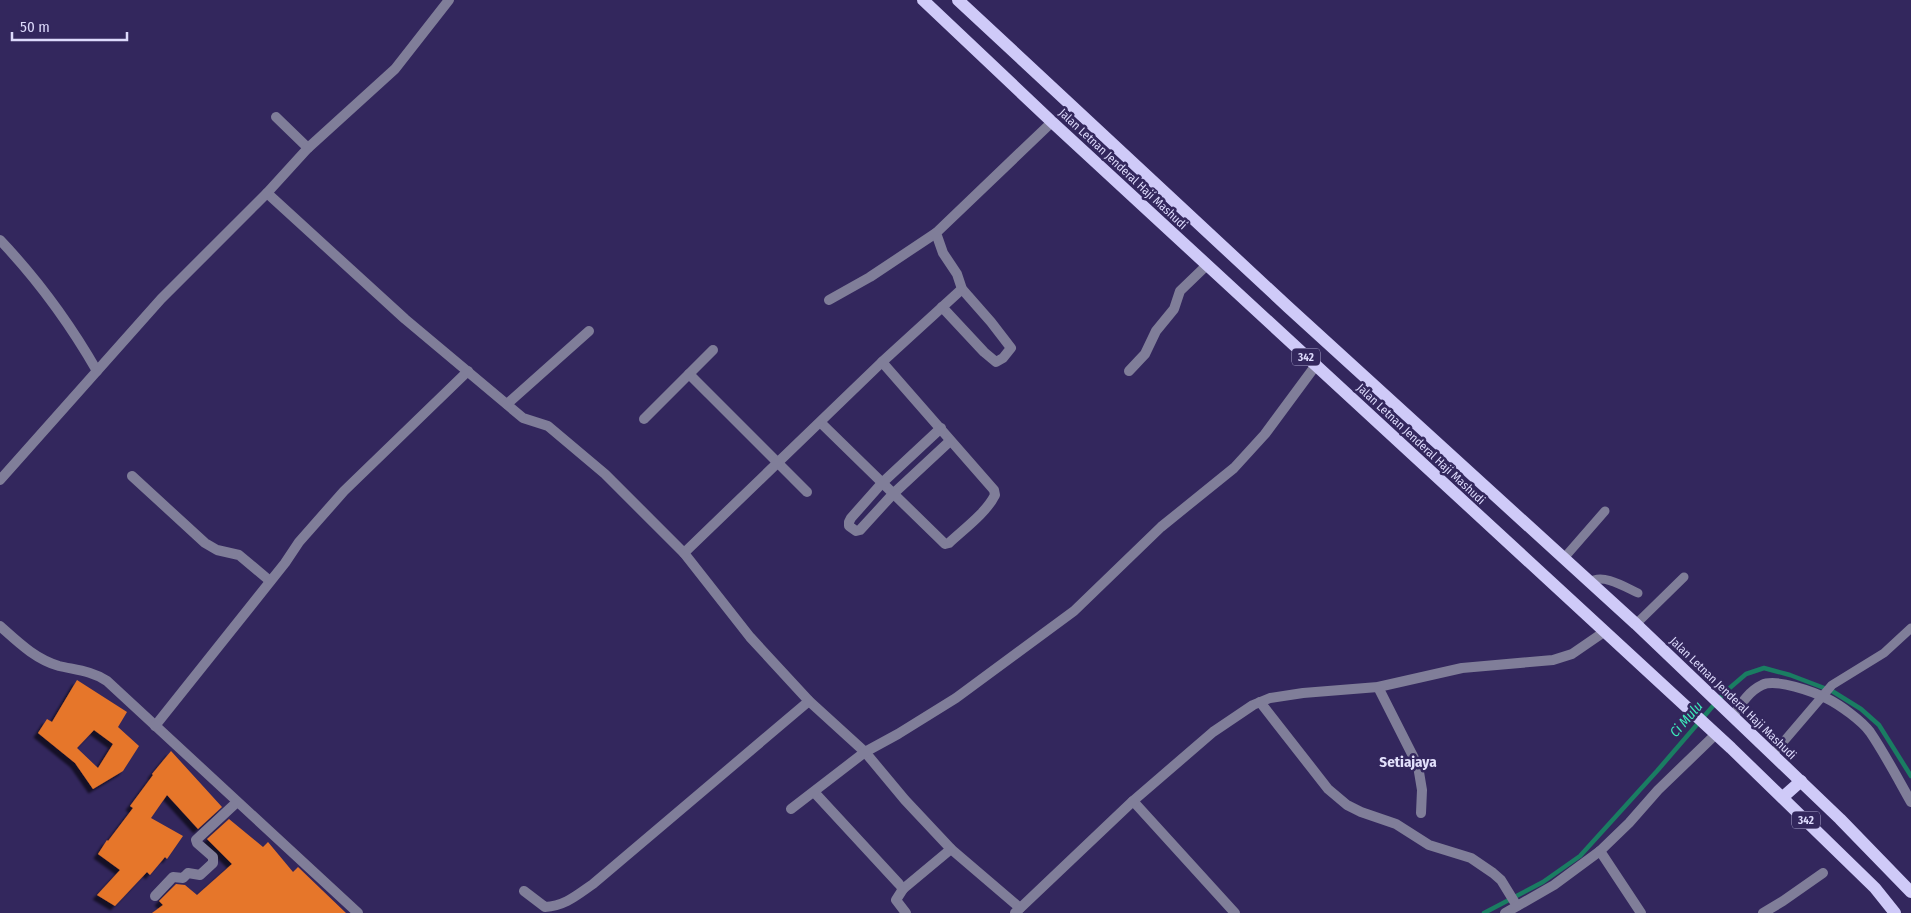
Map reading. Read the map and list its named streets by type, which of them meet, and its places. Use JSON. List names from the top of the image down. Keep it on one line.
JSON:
{"streets":{"main road":["Jalan Letnan Jenderal Haji Mashudi","342"]},"districts":["Setiajaya"],"water":["Ci Mulu"],"scale_bar":"50 m"}
